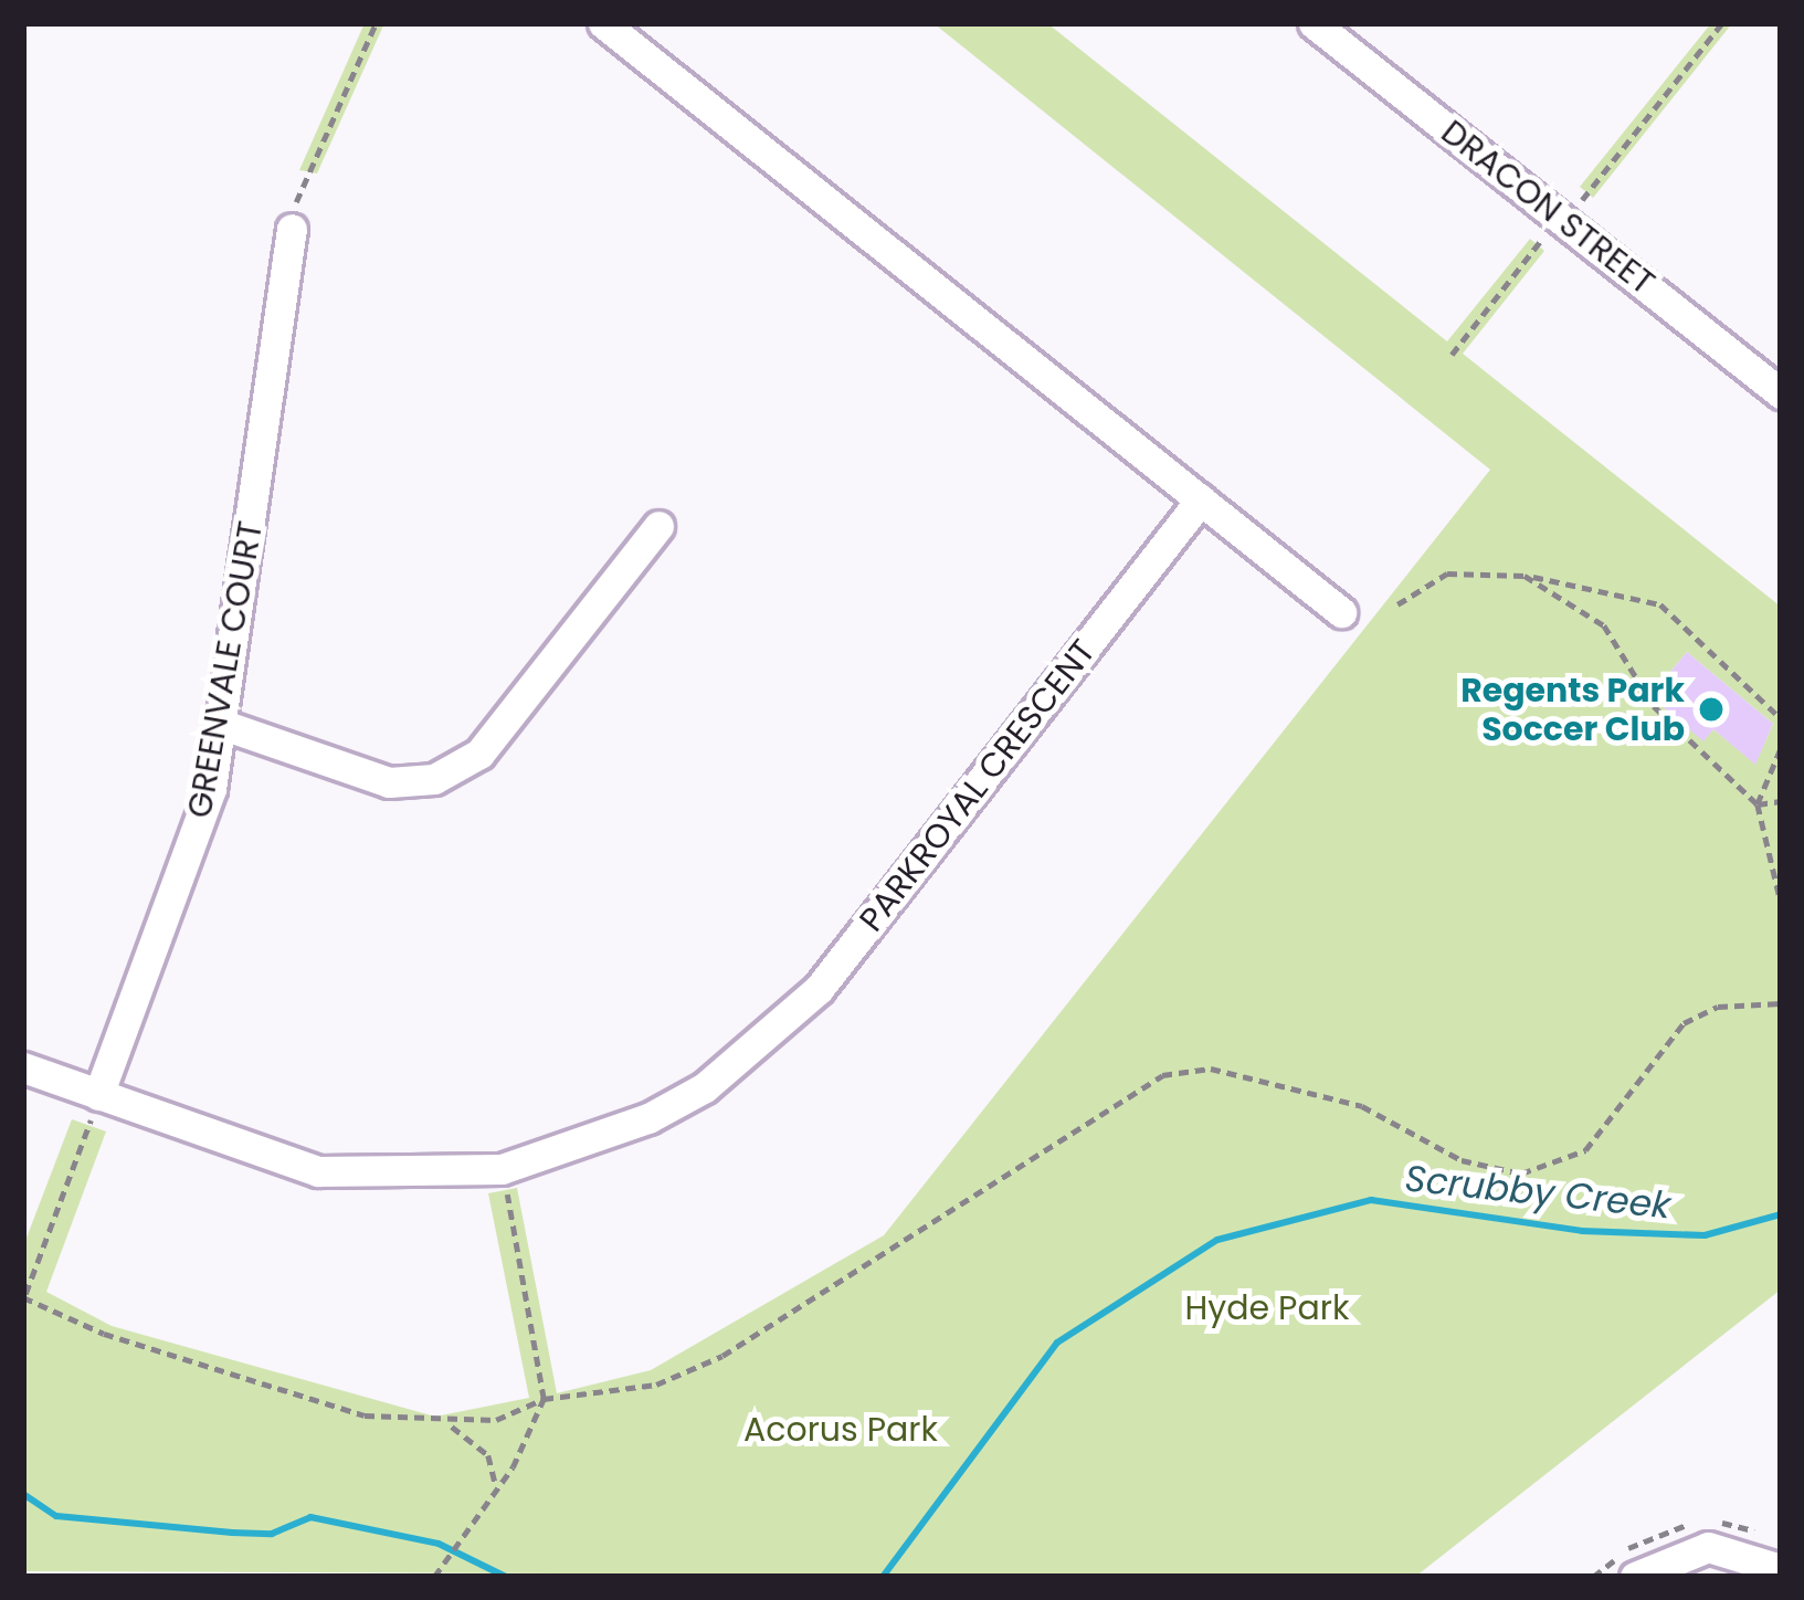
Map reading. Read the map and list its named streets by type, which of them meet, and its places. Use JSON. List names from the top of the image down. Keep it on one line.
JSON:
{"streets":{"street":["DRACON STREET","GREENVALE COURT","PARKROYAL CRESCENT"]},"crossings":[["GREENVALE COURT","PARKROYAL CRESCENT"]],"water":["Scrubby Creek"],"parks":["Hyde Park","Acorus Park"],"places":["Regents Park Soccer Club"]}
